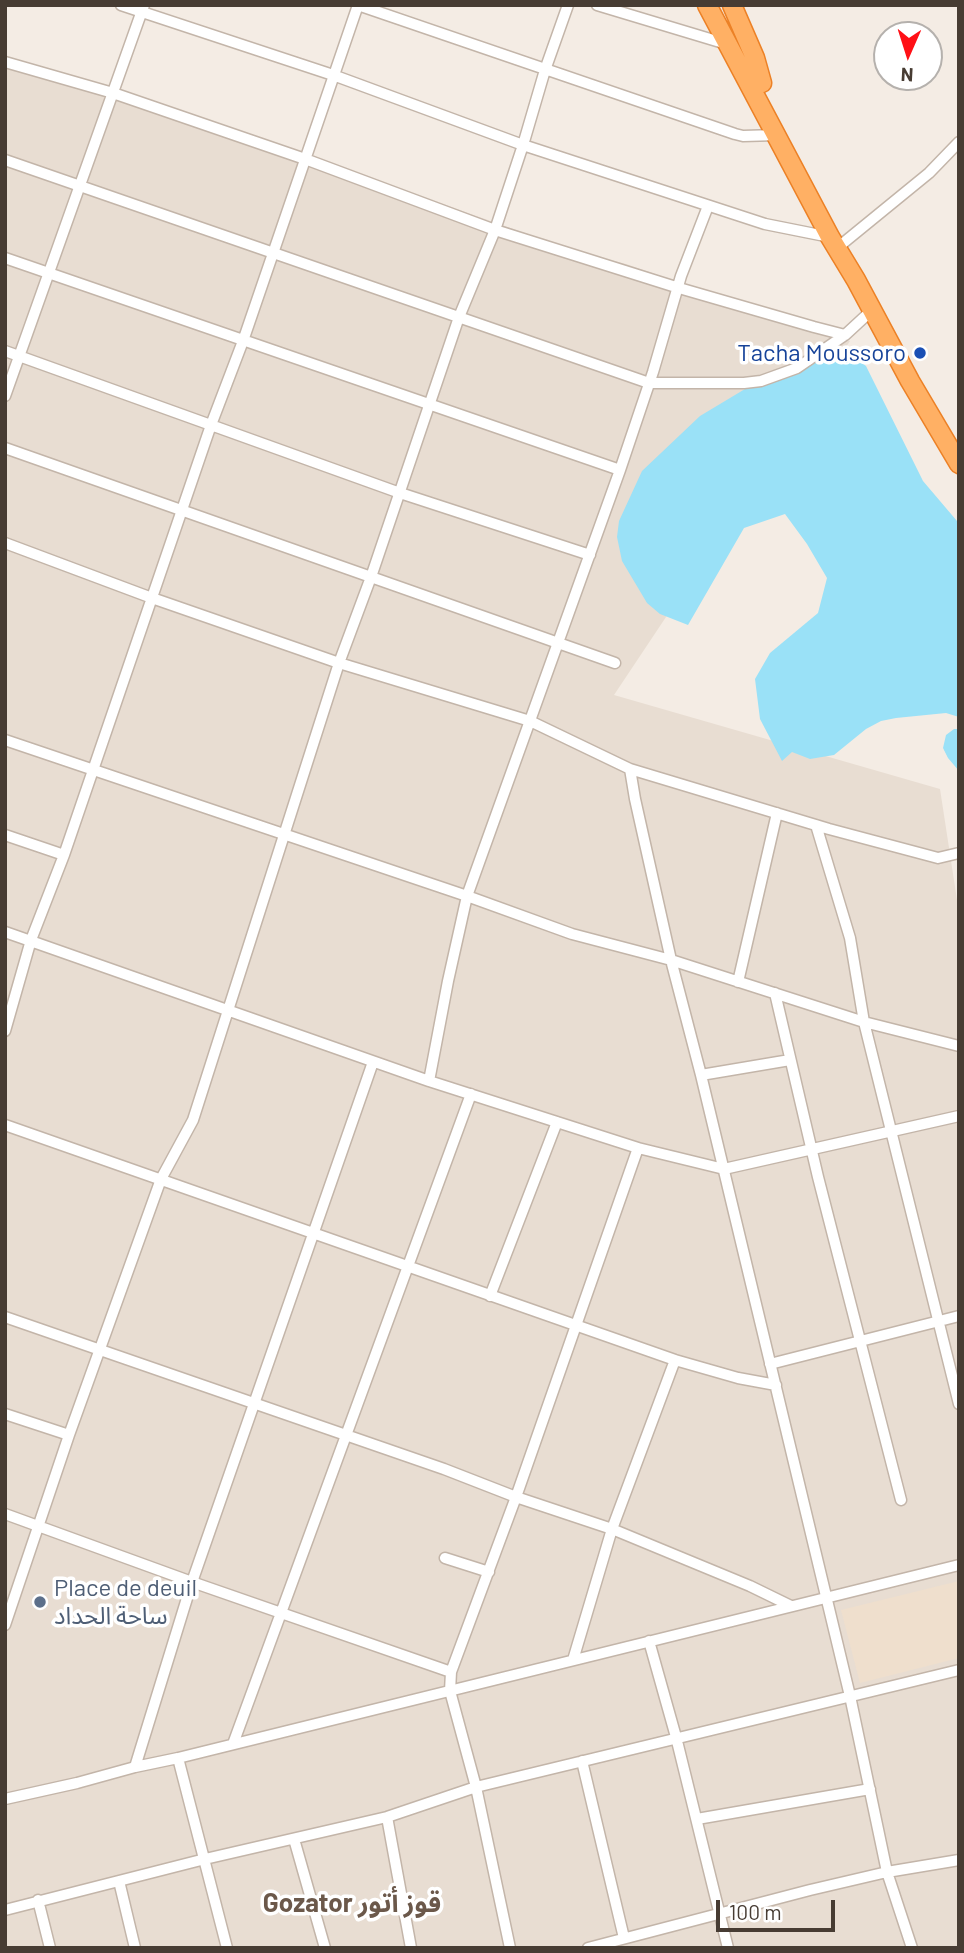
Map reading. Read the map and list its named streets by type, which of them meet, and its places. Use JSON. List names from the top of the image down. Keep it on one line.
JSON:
{"districts":["Gozator قوز أتور"],"places":["Tacha Moussoro","Place de deuil ساحة الحداد"],"scale_bar":"100 m","north":"bottom"}
